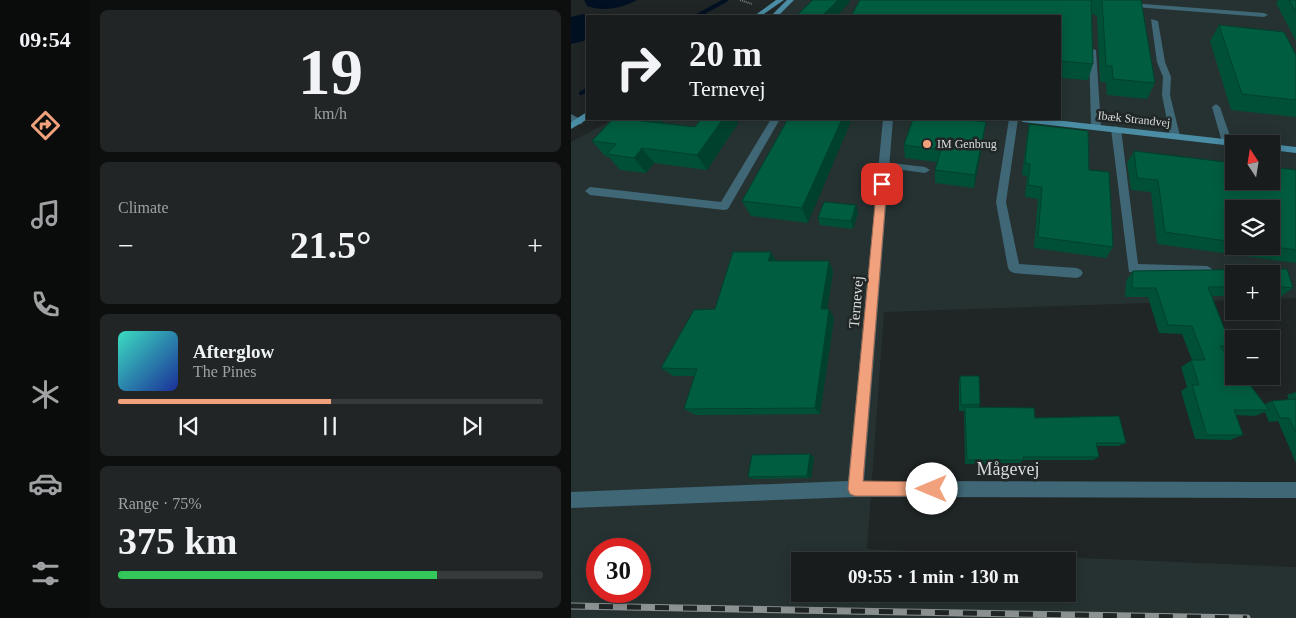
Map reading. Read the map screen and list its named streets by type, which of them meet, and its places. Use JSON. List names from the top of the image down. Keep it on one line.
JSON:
{"streets":{"street":["Ibæk Strandvej","Ternevej","Mågevej"]},"crossings":[["Ternevej","Mågevej"]],"places":["IM Genbrug"],"north":"top","page":{"tabs":"09:54","tile":[["19","km/h"],"Climate",["Range · 75%","375 km"]],"turn":["20 m","Ternevej"],"map_buttons":["+","−"],"heat":["−","21.5°","+"],"song":["Afterglow","The Pines"],"limit":"30","trip":"09:55 · 1 min · 130 m"}}
